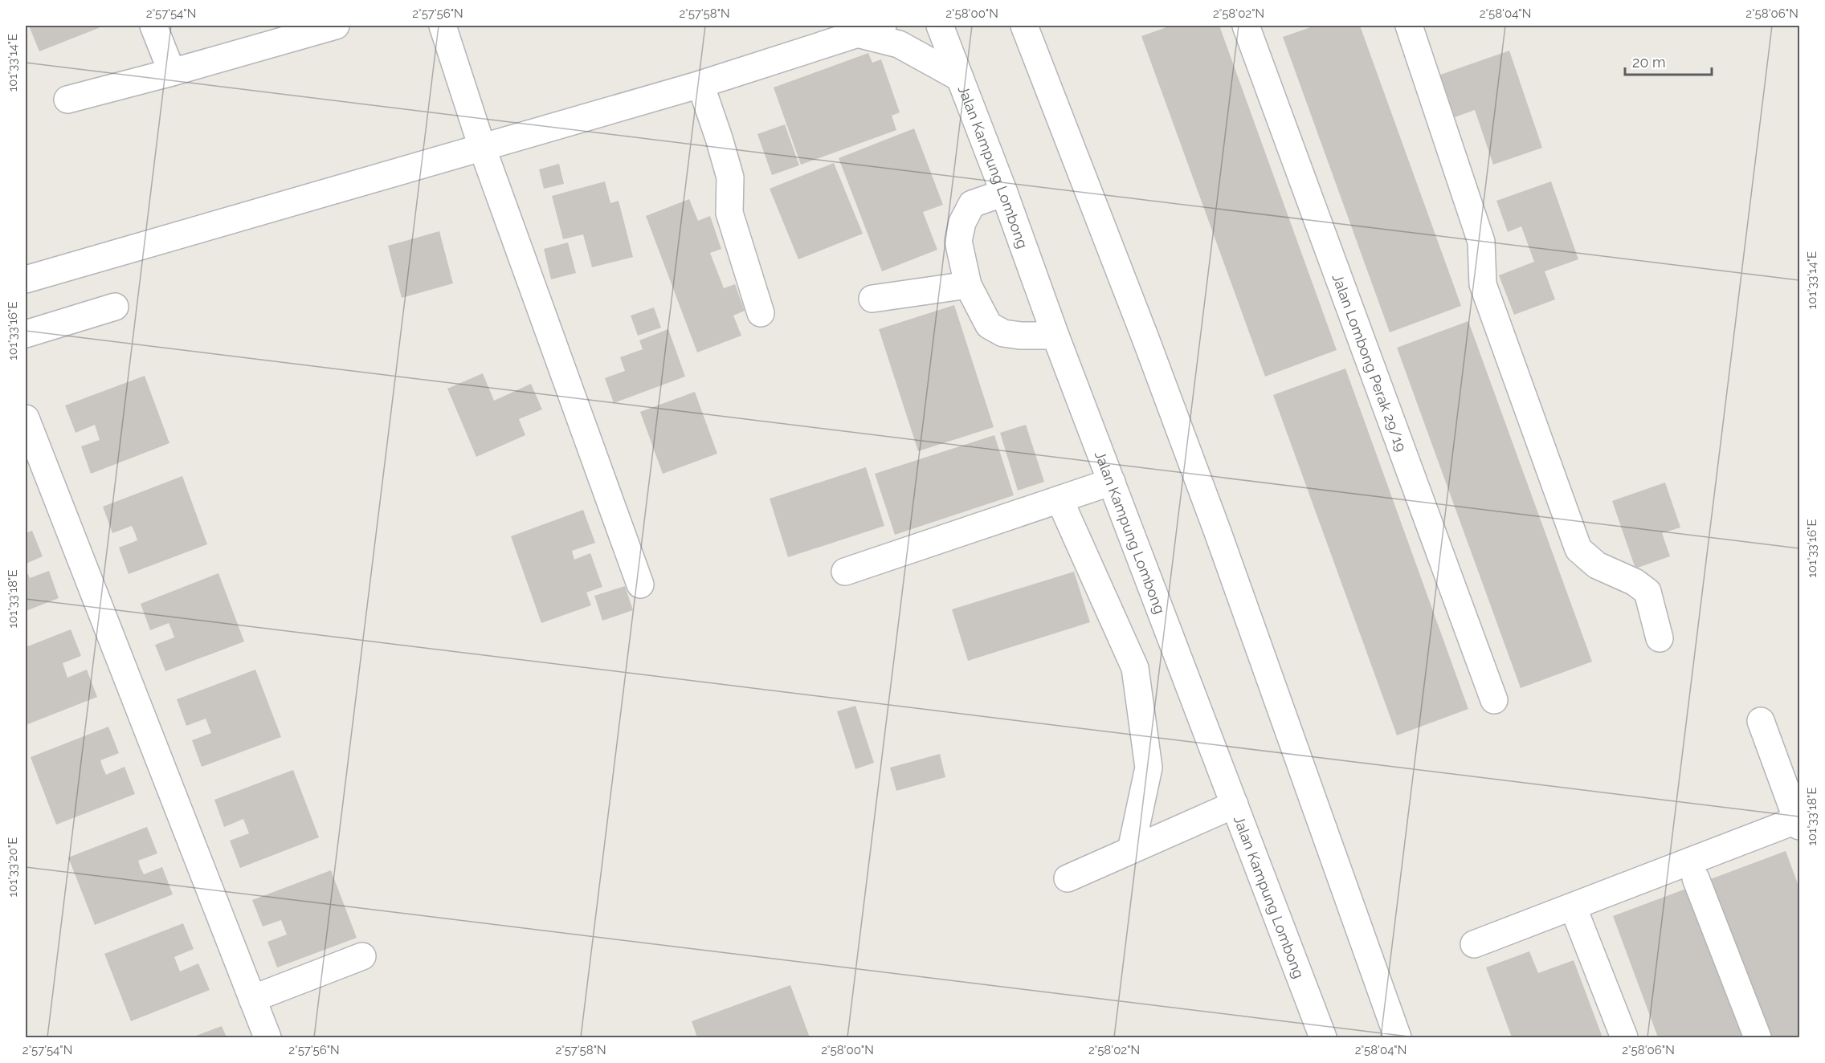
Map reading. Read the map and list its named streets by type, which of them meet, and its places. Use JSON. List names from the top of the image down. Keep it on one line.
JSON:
{"streets":{"street":["Jalan Kampung Lombong","Jalan Lombong Perak 29/19"]},"scale_bar":"20 m","coordinates":["2°57'54\"N","2°57'56\"N","2°57'58\"N","2°58'00\"N","2°58'02\"N","2°58'04\"N","2°58'06\"N","101°33'14\"E","101°33'16\"E","101°33'18\"E","101°33'20\"E"]}
